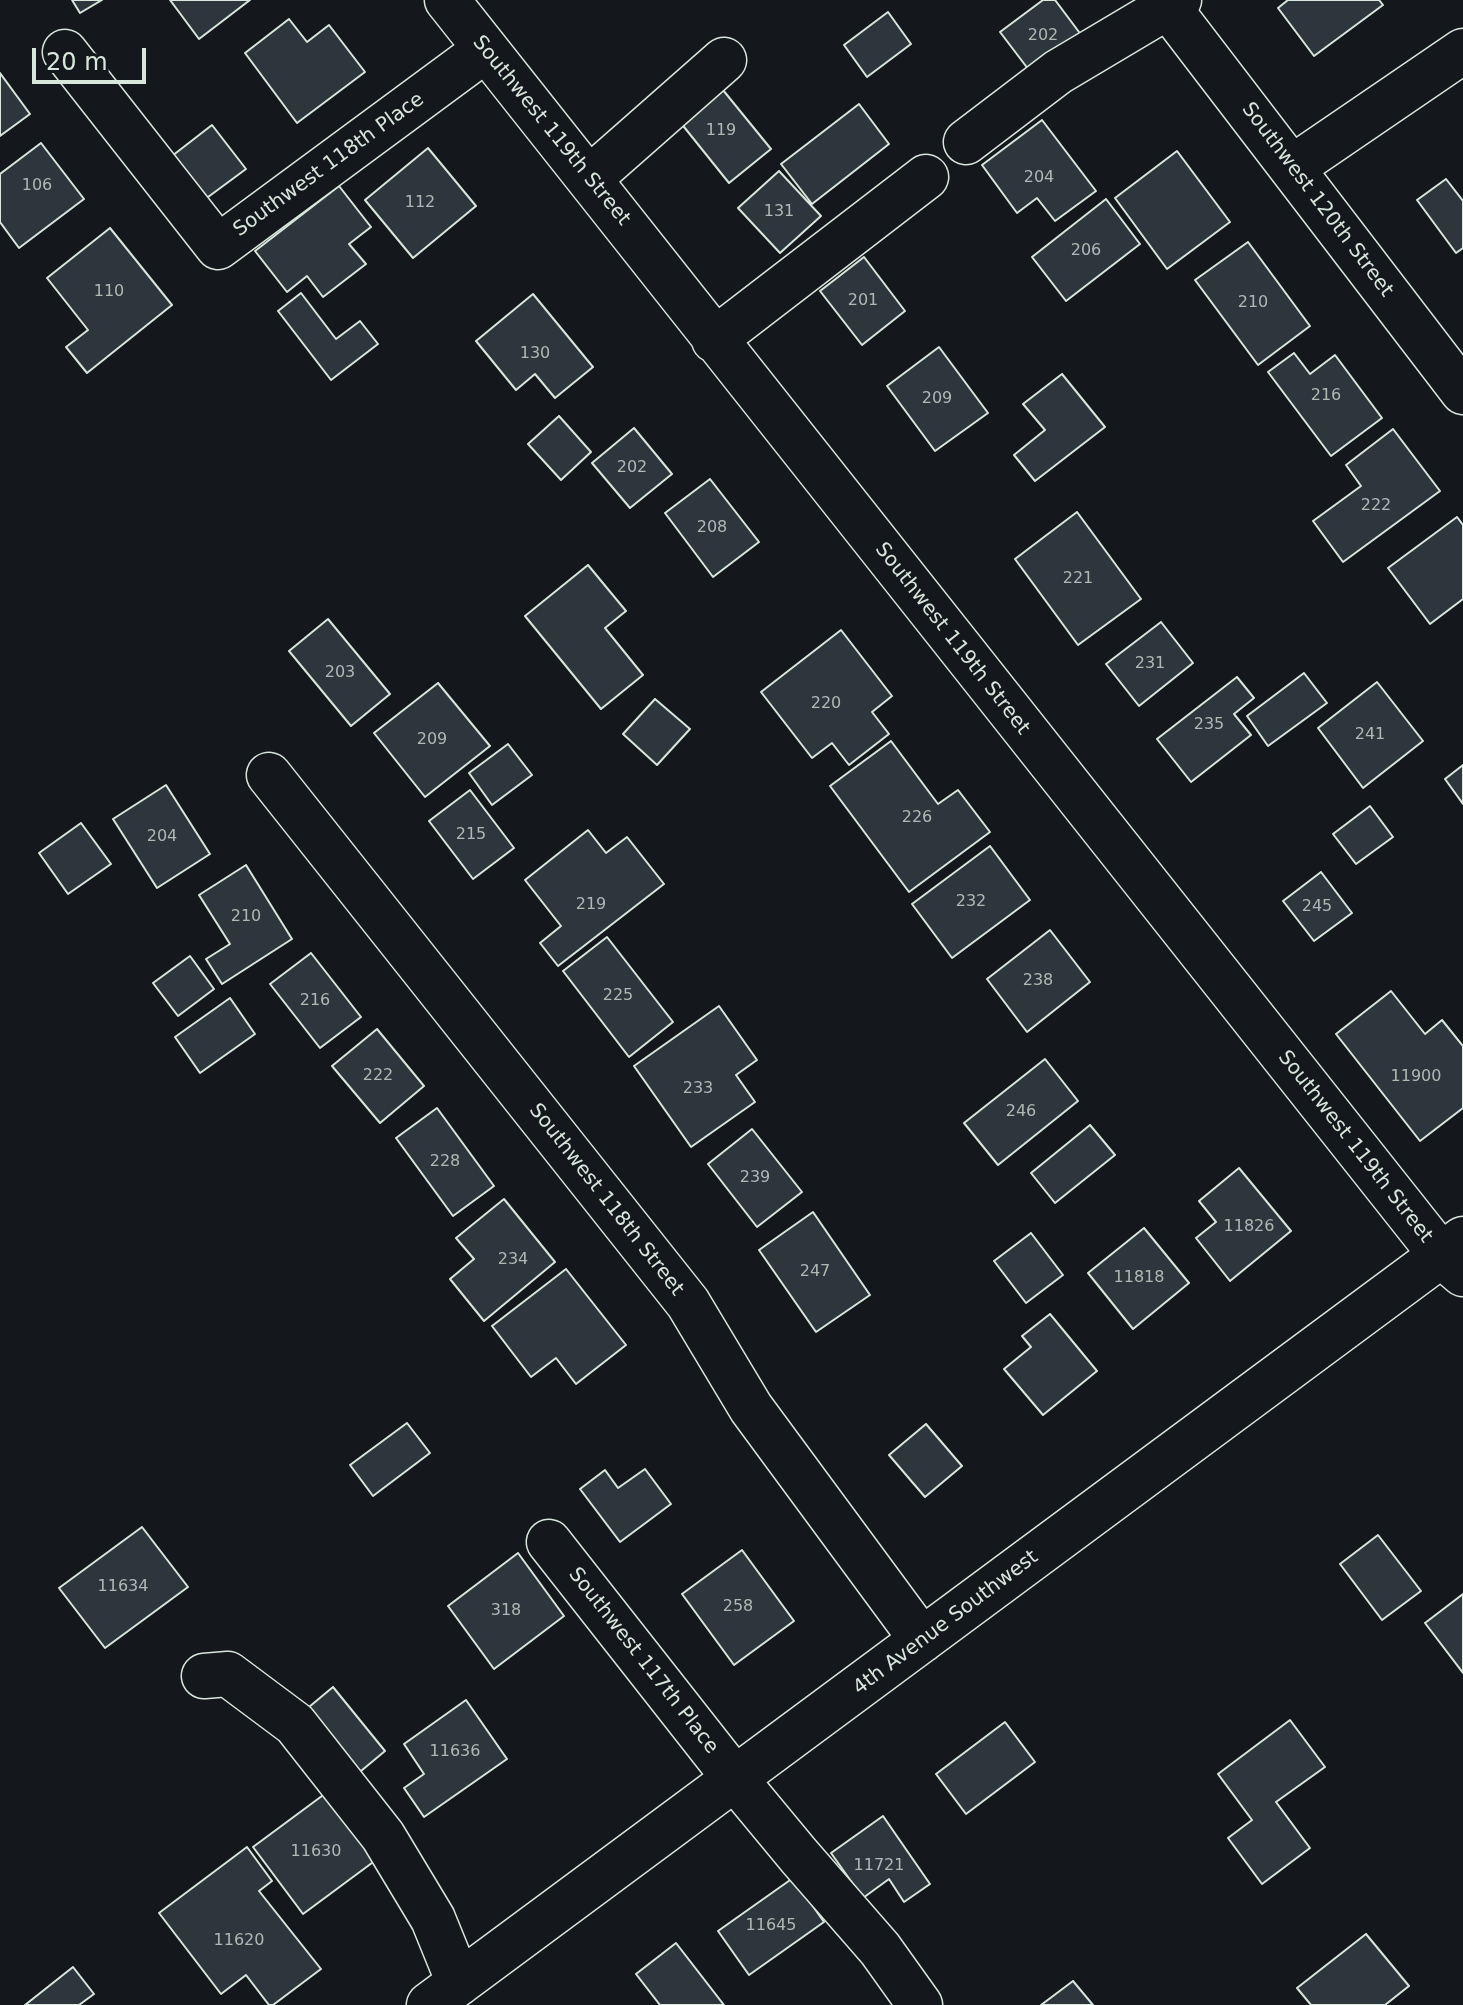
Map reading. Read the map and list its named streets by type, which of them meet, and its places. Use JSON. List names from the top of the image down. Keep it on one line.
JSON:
{"streets":{"street":["Southwest 119th Street","Southwest 118th Place","Southwest 120th Street","Southwest 118th Street","4th Avenue Southwest","Southwest 117th Place"]},"crossings":[["Southwest 119th Street","Southwest 118th Place"],["Southwest 119th Street","4th Avenue Southwest"],["Southwest 118th Street","4th Avenue Southwest"],["4th Avenue Southwest","Southwest 117th Place"]],"house_numbers":["202","119","204","106","112","131","206","110","201","210","130","216","209","202","222","208","221","231","203","220","235","241","209","226","215","204","232","219","245","210","238","225","216","222","11900","233","246","228","239","11826","234","247","11818","11634","258","318","11636","11630","11721","11645","11620"],"scale_bar":"20 m"}
